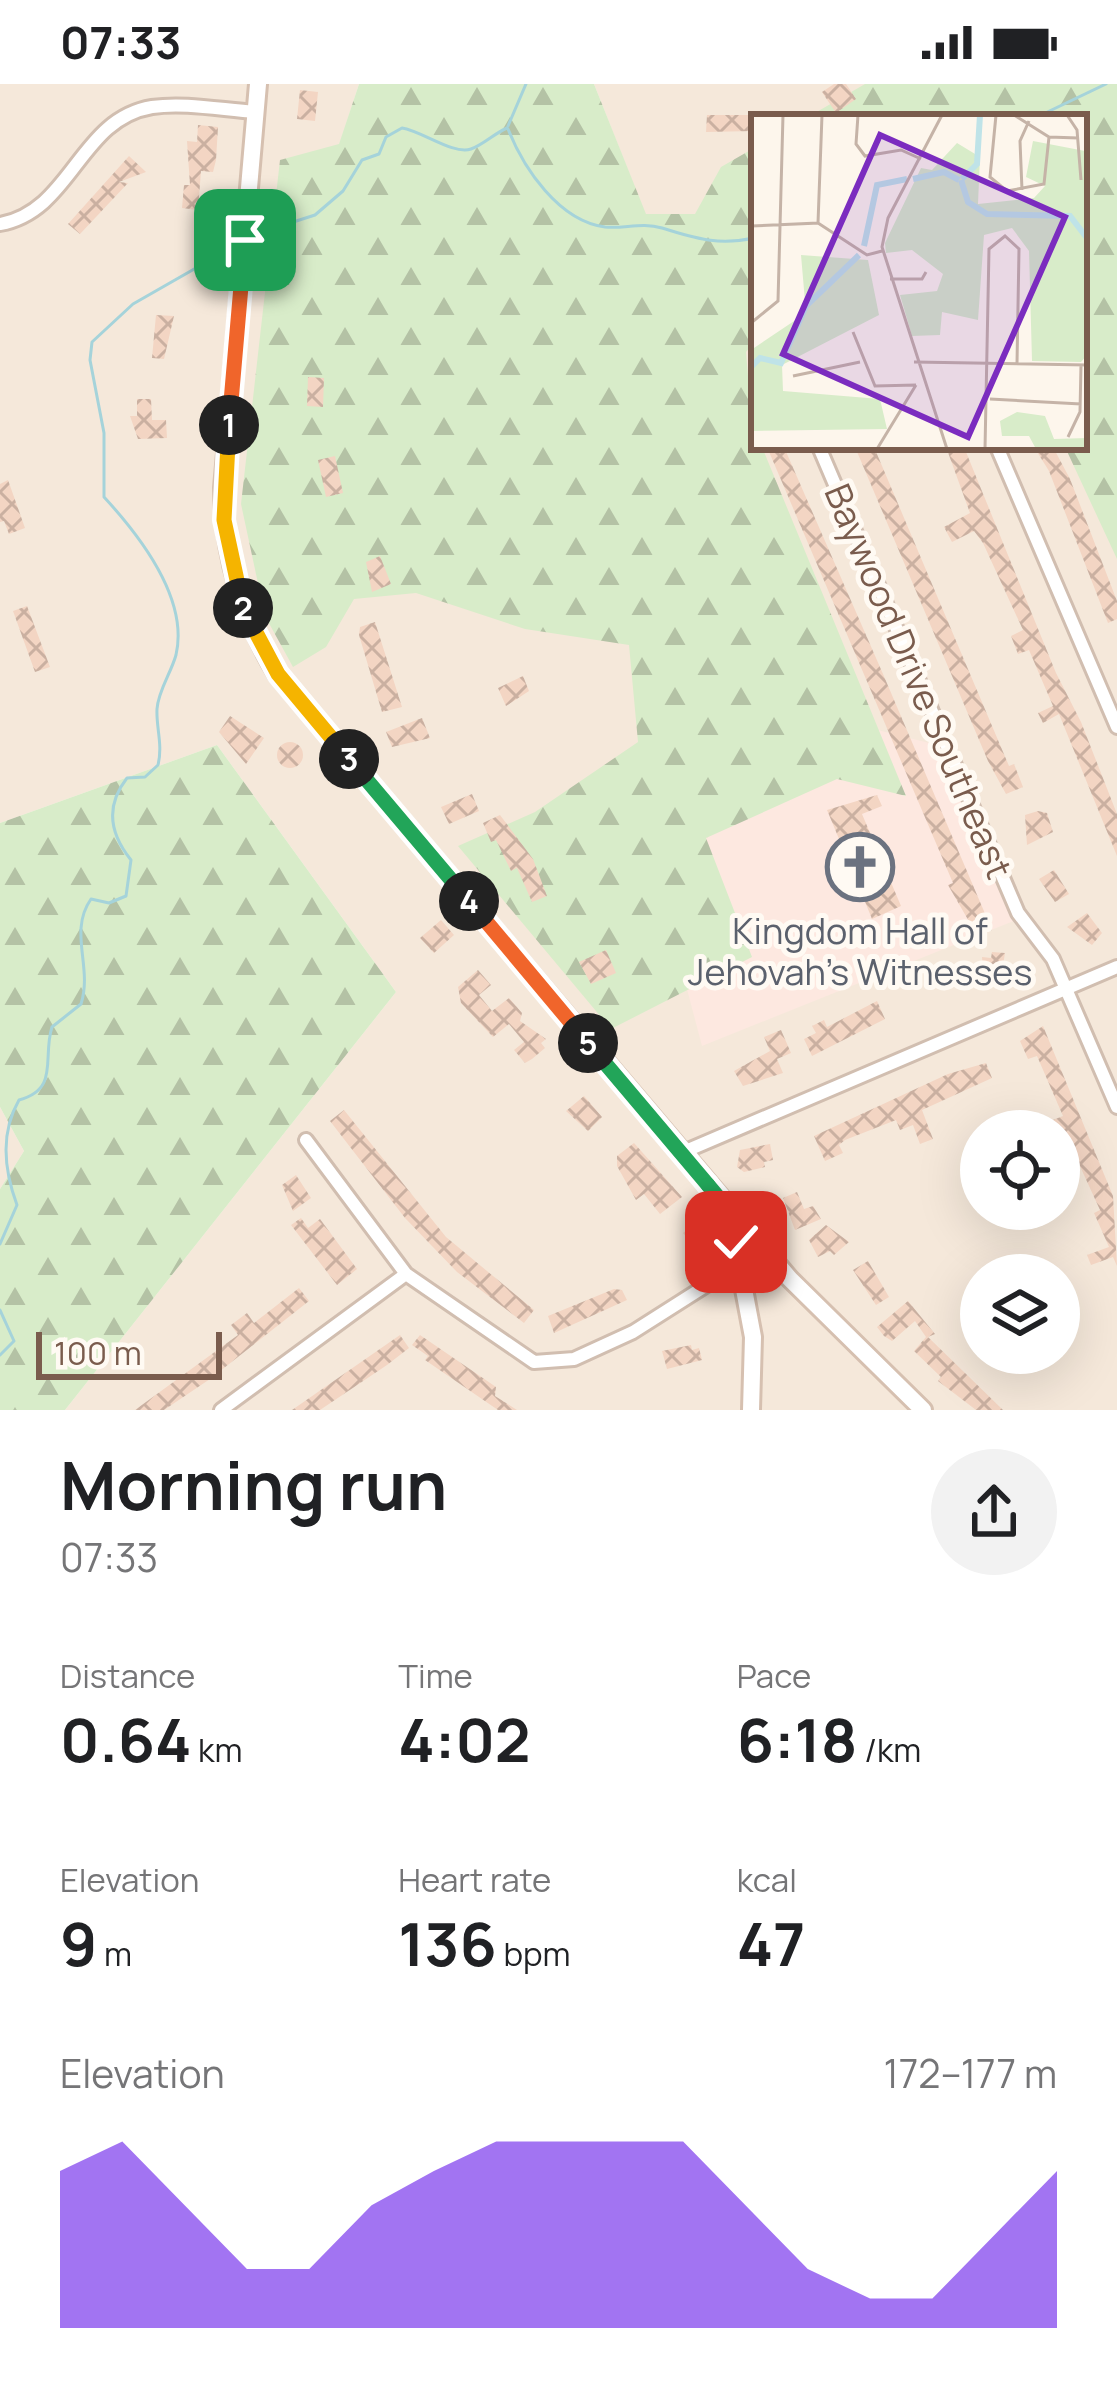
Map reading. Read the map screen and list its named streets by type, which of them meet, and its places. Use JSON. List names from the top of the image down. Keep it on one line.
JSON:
{"streets":{"street":["Baywood Drive Southeast"]},"places":{"church":["Kingdom Hall of Jehovah’s Witnesses"]},"scale_bar":"100 m","page":{"status":"07:33","pins":["1","2","3","4","5"],"scale":"100 m","heading":["Morning run","07:33"],"stats":[["Distance","0.64 km"],["Time","4:02"],["Pace","6:18 /km"],["Elevation","9 m"],["Heart rate","136 bpm"],["kcal","47"]],"chart":["Elevation","172–177 m"]}}
